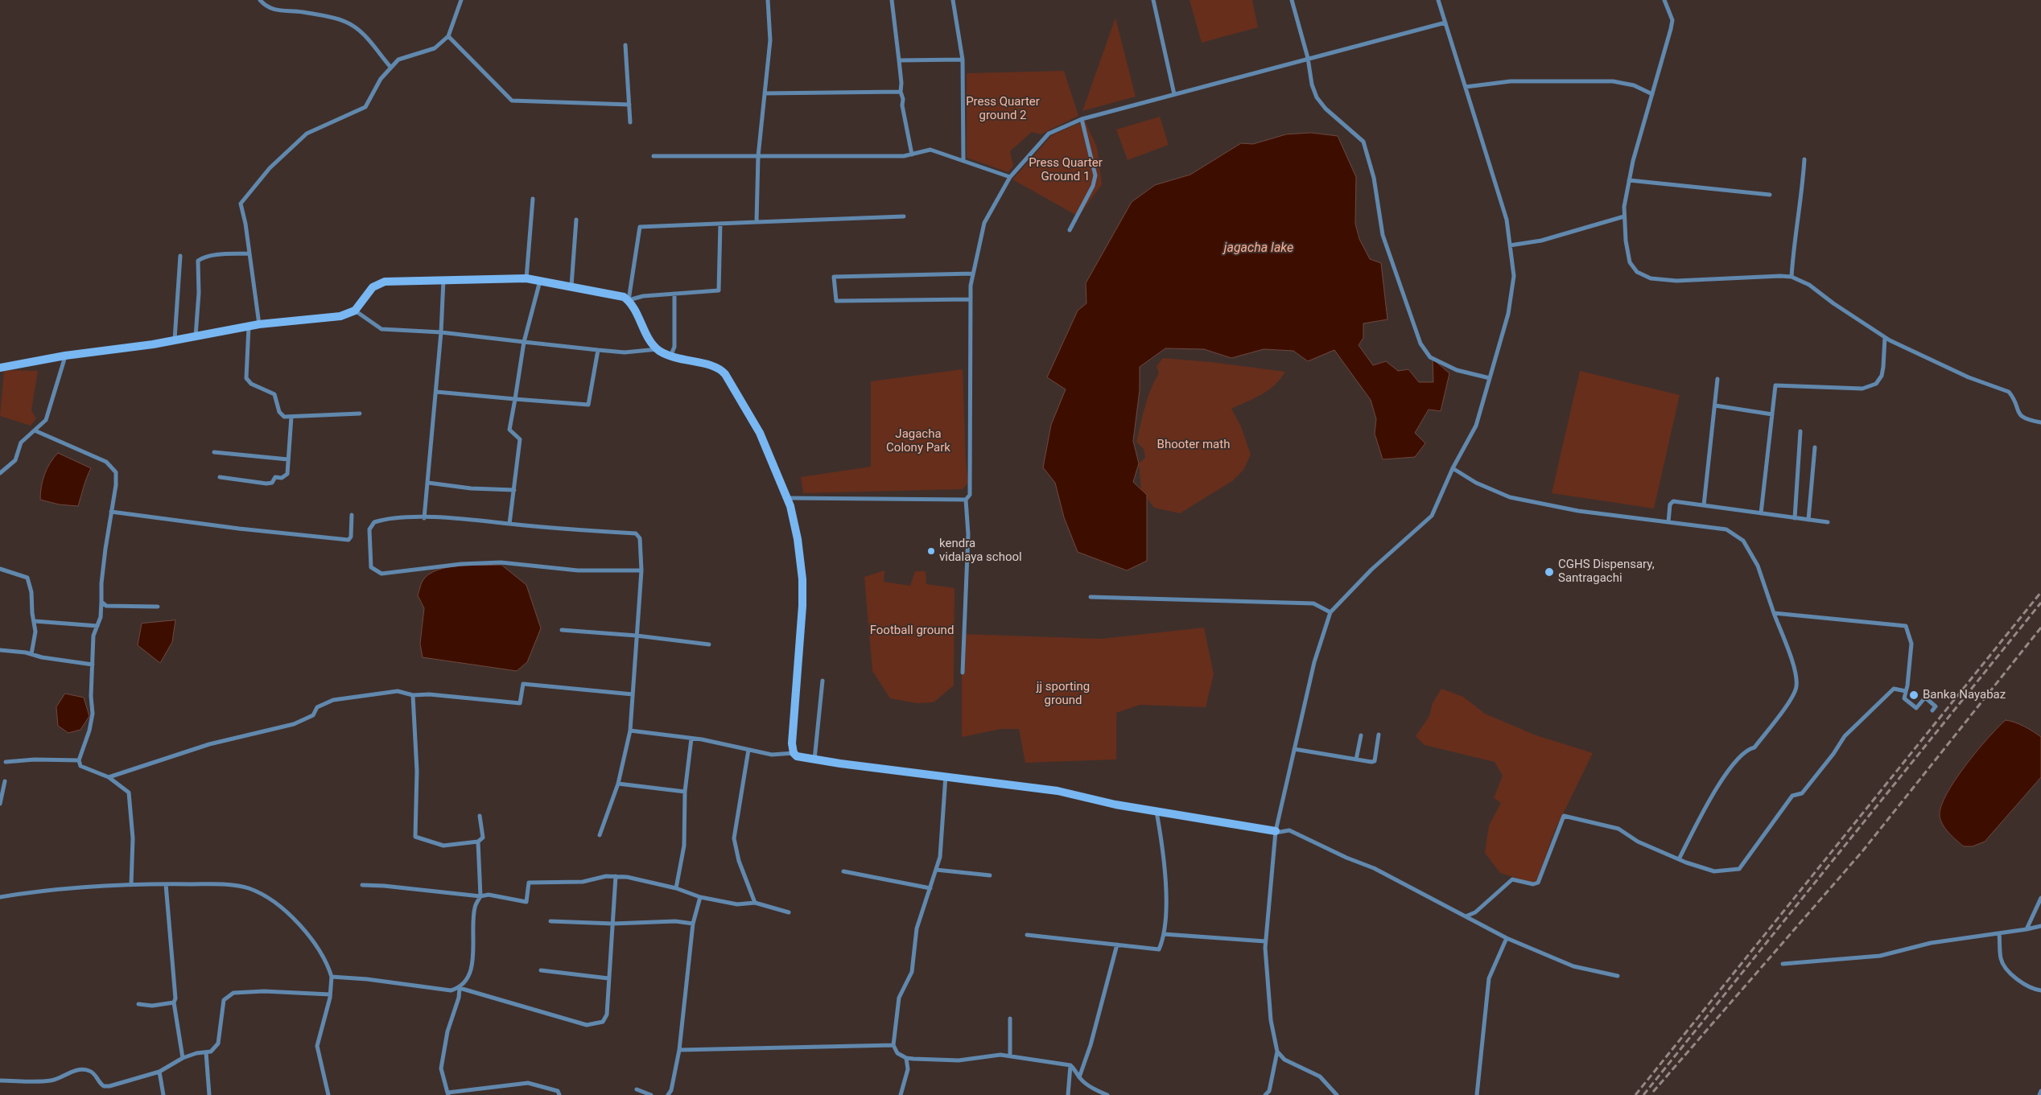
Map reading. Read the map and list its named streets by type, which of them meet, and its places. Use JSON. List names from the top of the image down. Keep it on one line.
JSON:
{"water":["jagacha lake"],"parks":["Press Quarter ground 2","Press Quarter Ground 1","Jagacha Colony Park","Bhooter math","Football ground","jj sporting ground"],"places":["kendra vidalaya school","CGHS Dispensary, Santragachi","Banka Nayabaz"]}
